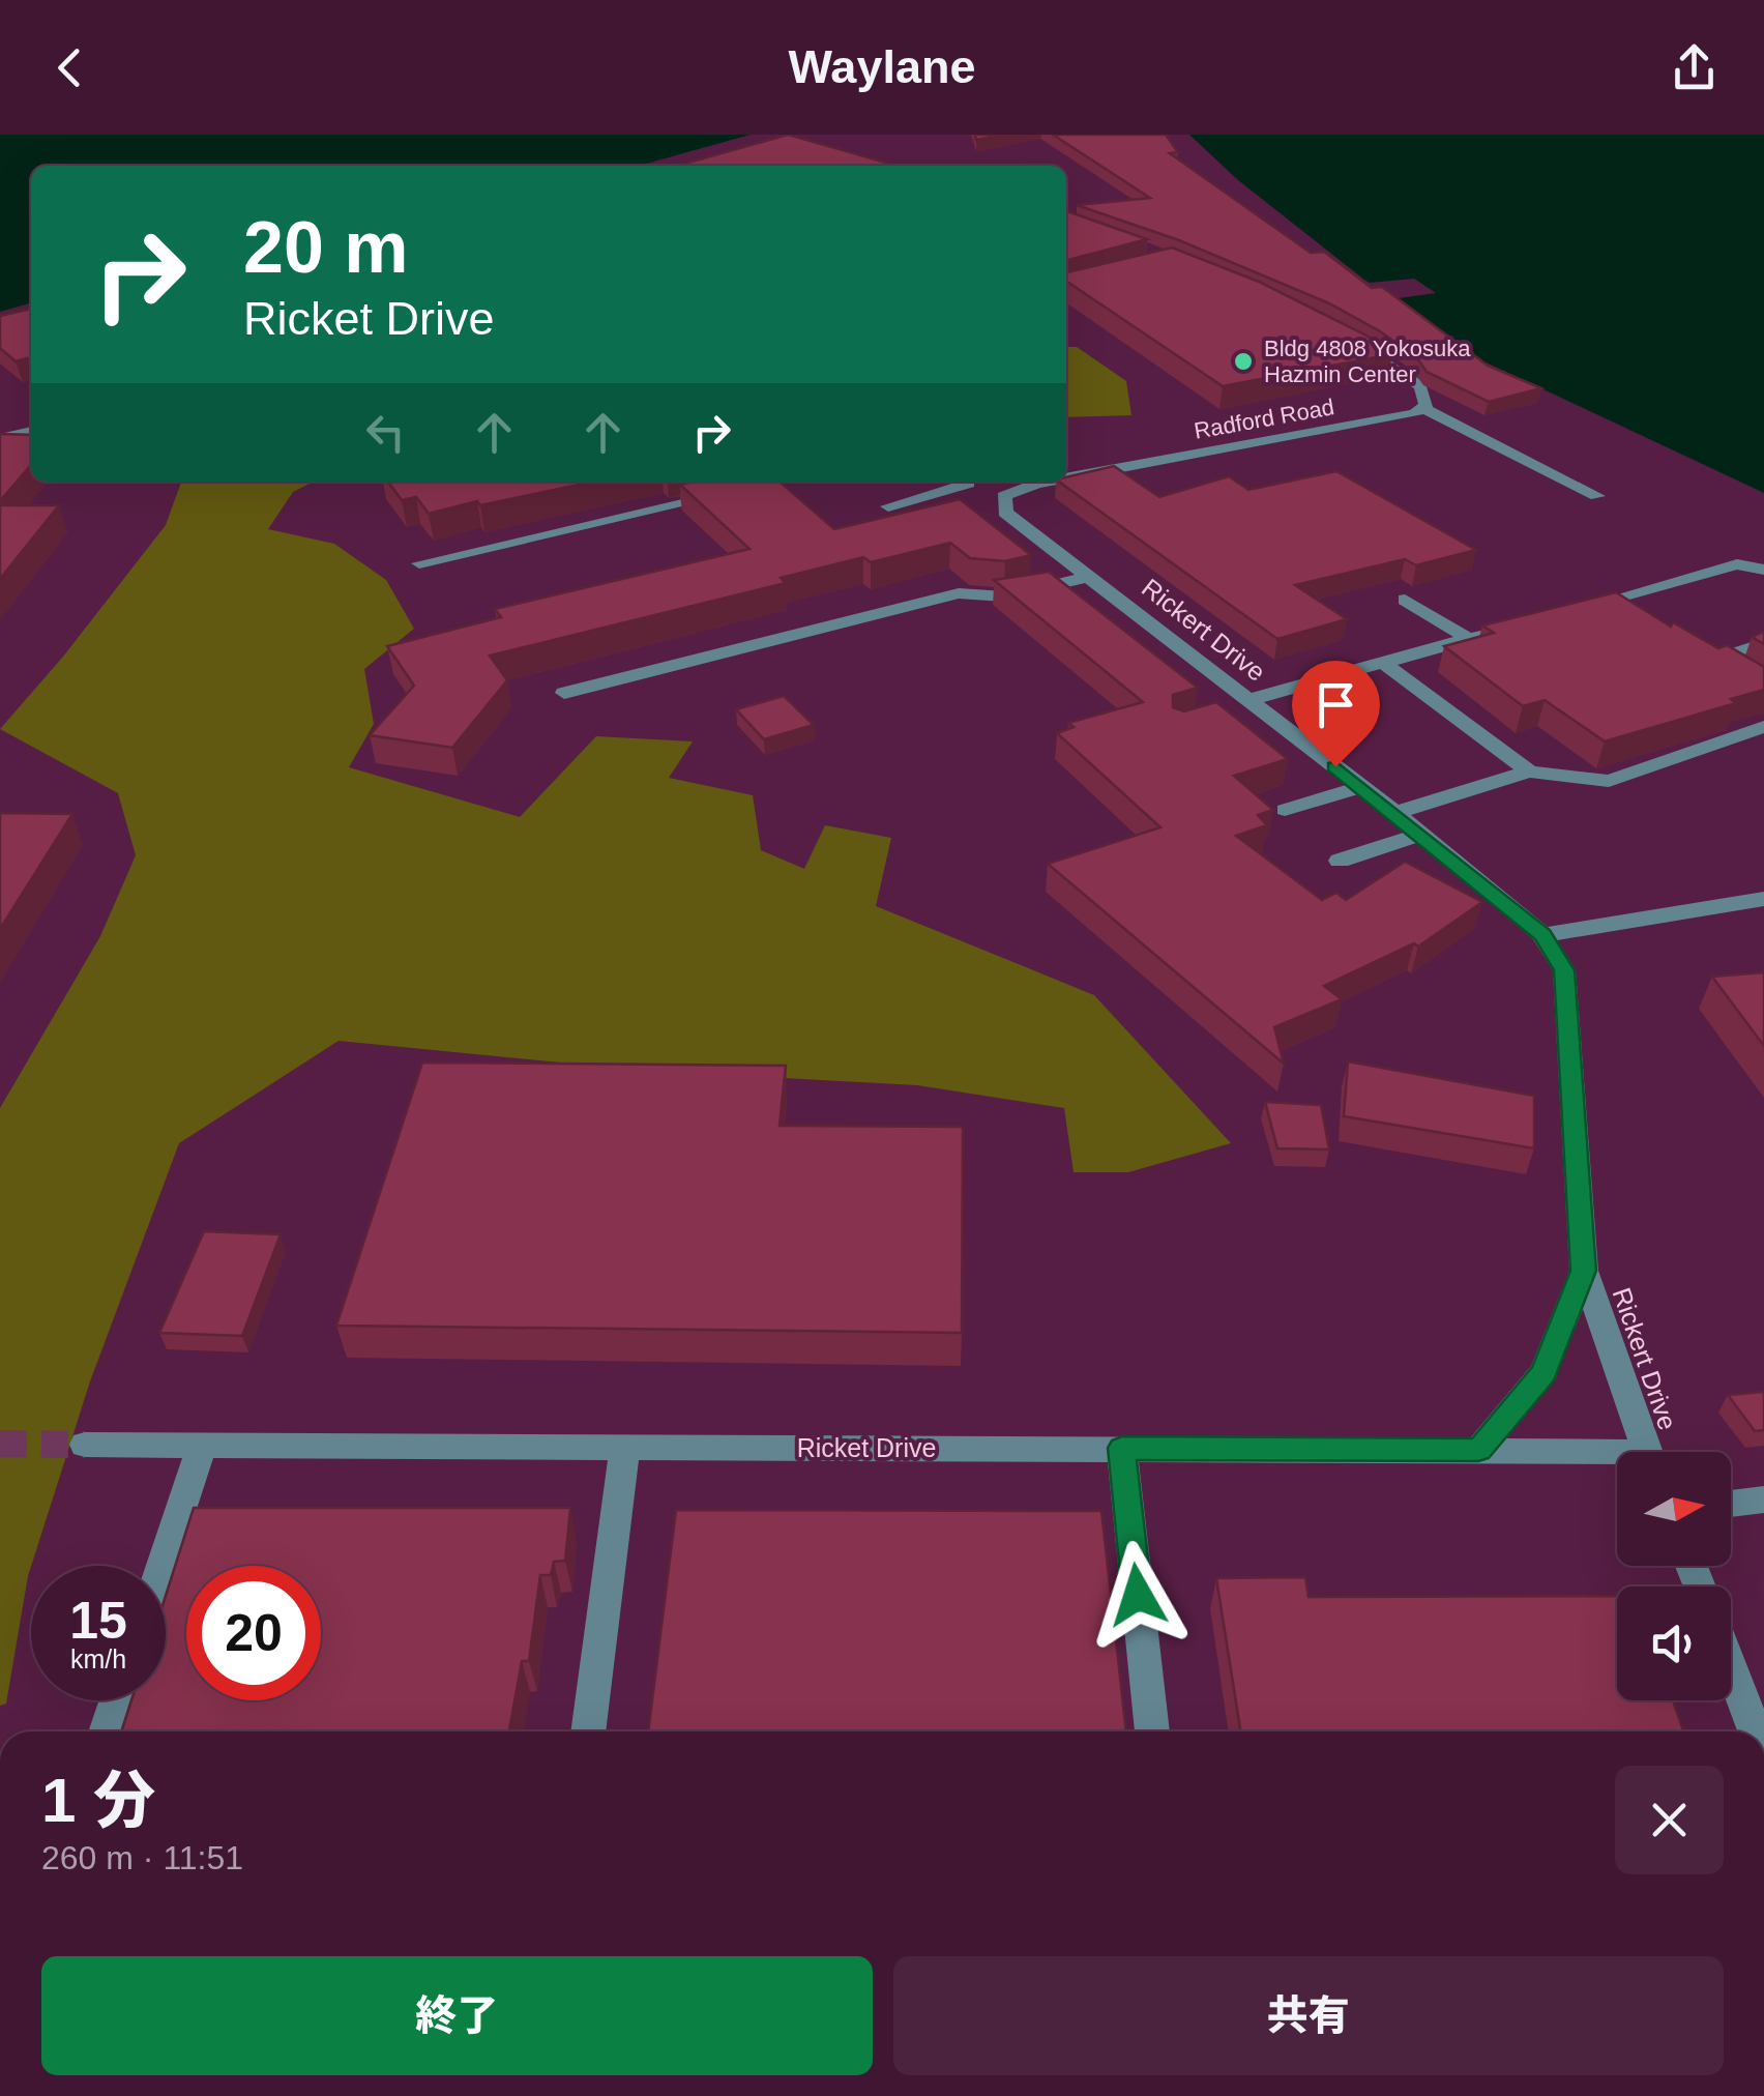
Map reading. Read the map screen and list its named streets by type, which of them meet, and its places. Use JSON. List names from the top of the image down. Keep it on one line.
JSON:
{"streets":{"street":["Radford Road","Rickert Drive","Ricket Drive"]},"crossings":[["Radford Road","Rickert Drive"]],"places":["Bldg 4808 Yokosuka Hazmin Center"],"north":"right","page":{"header":"Waylane","turn":["20 m","Ricket Drive"],"speed":"15 km/h","limit":"20","heading":["1 分","260 m · 11:51"],"buttons":["終了","共有"]}}
